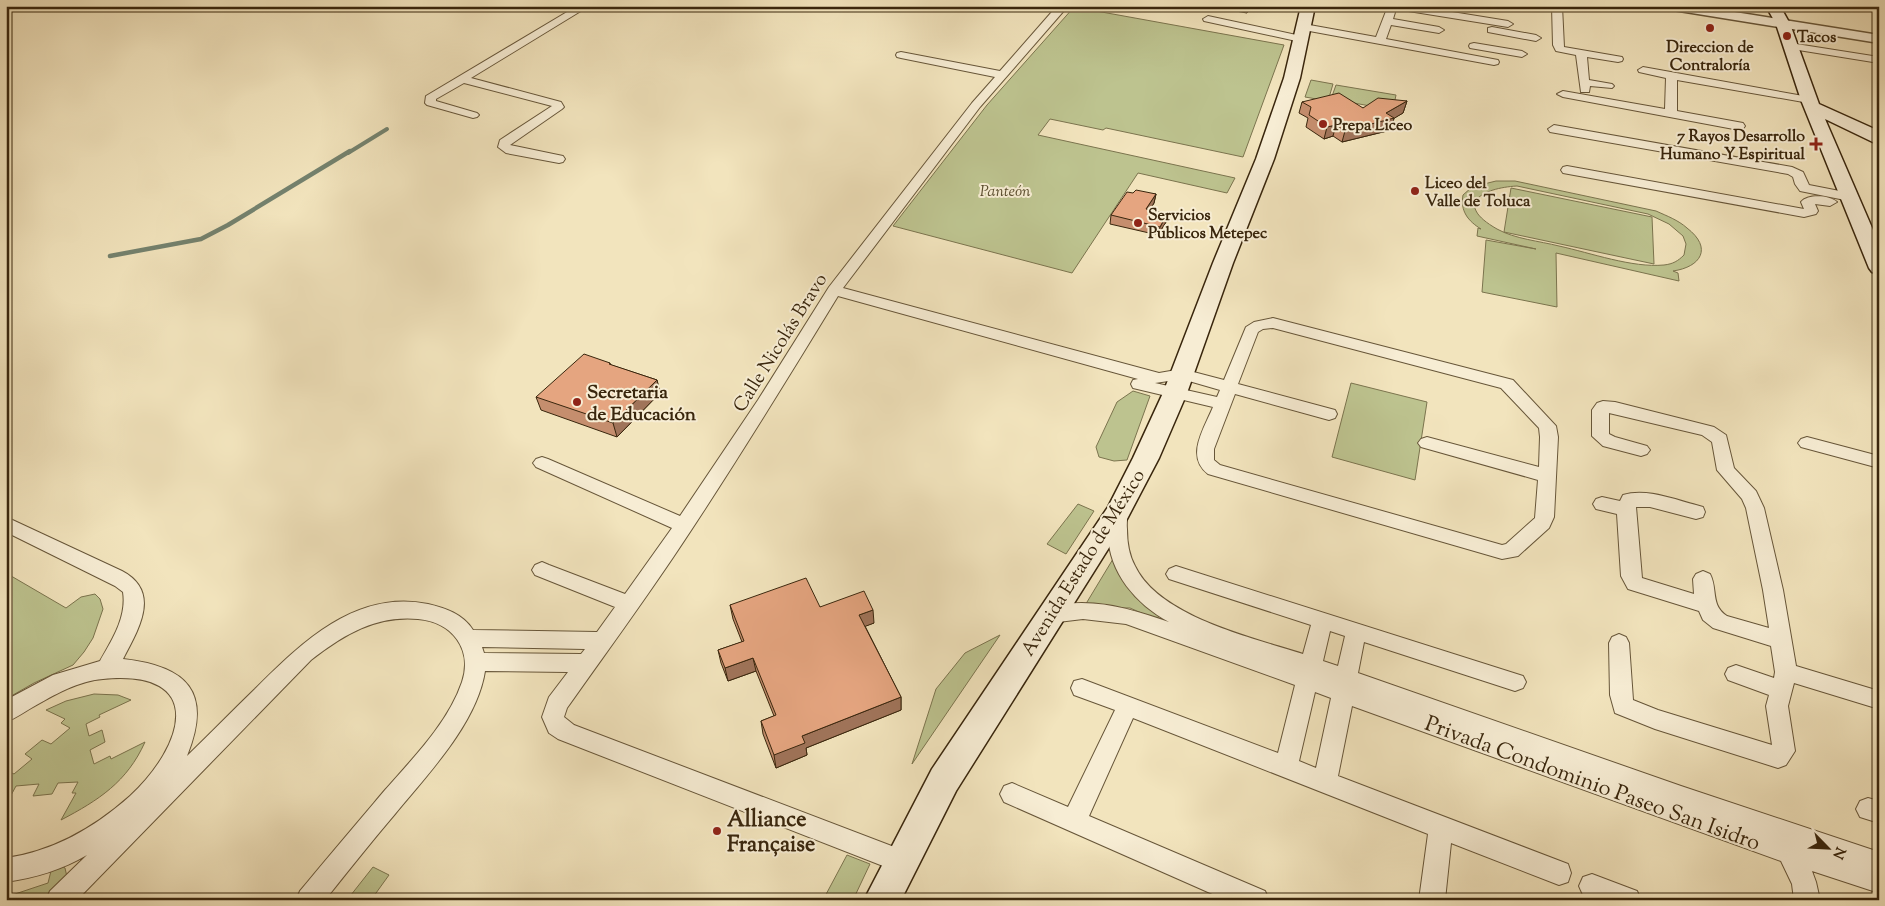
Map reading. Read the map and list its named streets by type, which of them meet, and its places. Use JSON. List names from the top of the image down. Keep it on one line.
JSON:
{"streets":{"main road":["Avenida Estado de México"],"street":["Calle Nicolás Bravo","Privada Condominio Paseo San Isidro"]},"crossings":[["Calle Nicolás Bravo","Avenida Estado de México"]],"parks":["Panteón"],"places":{"other":["Direccion de Contraloría","Tacos","Prepa Liceo","Liceo del Valle de Toluca","Servicios Publicos Metepec","Secretaria de Educación","Alliance Française"],"health":["7 Rayos Desarrollo Humano Y Espiritual"]},"north":"bottom right"}
